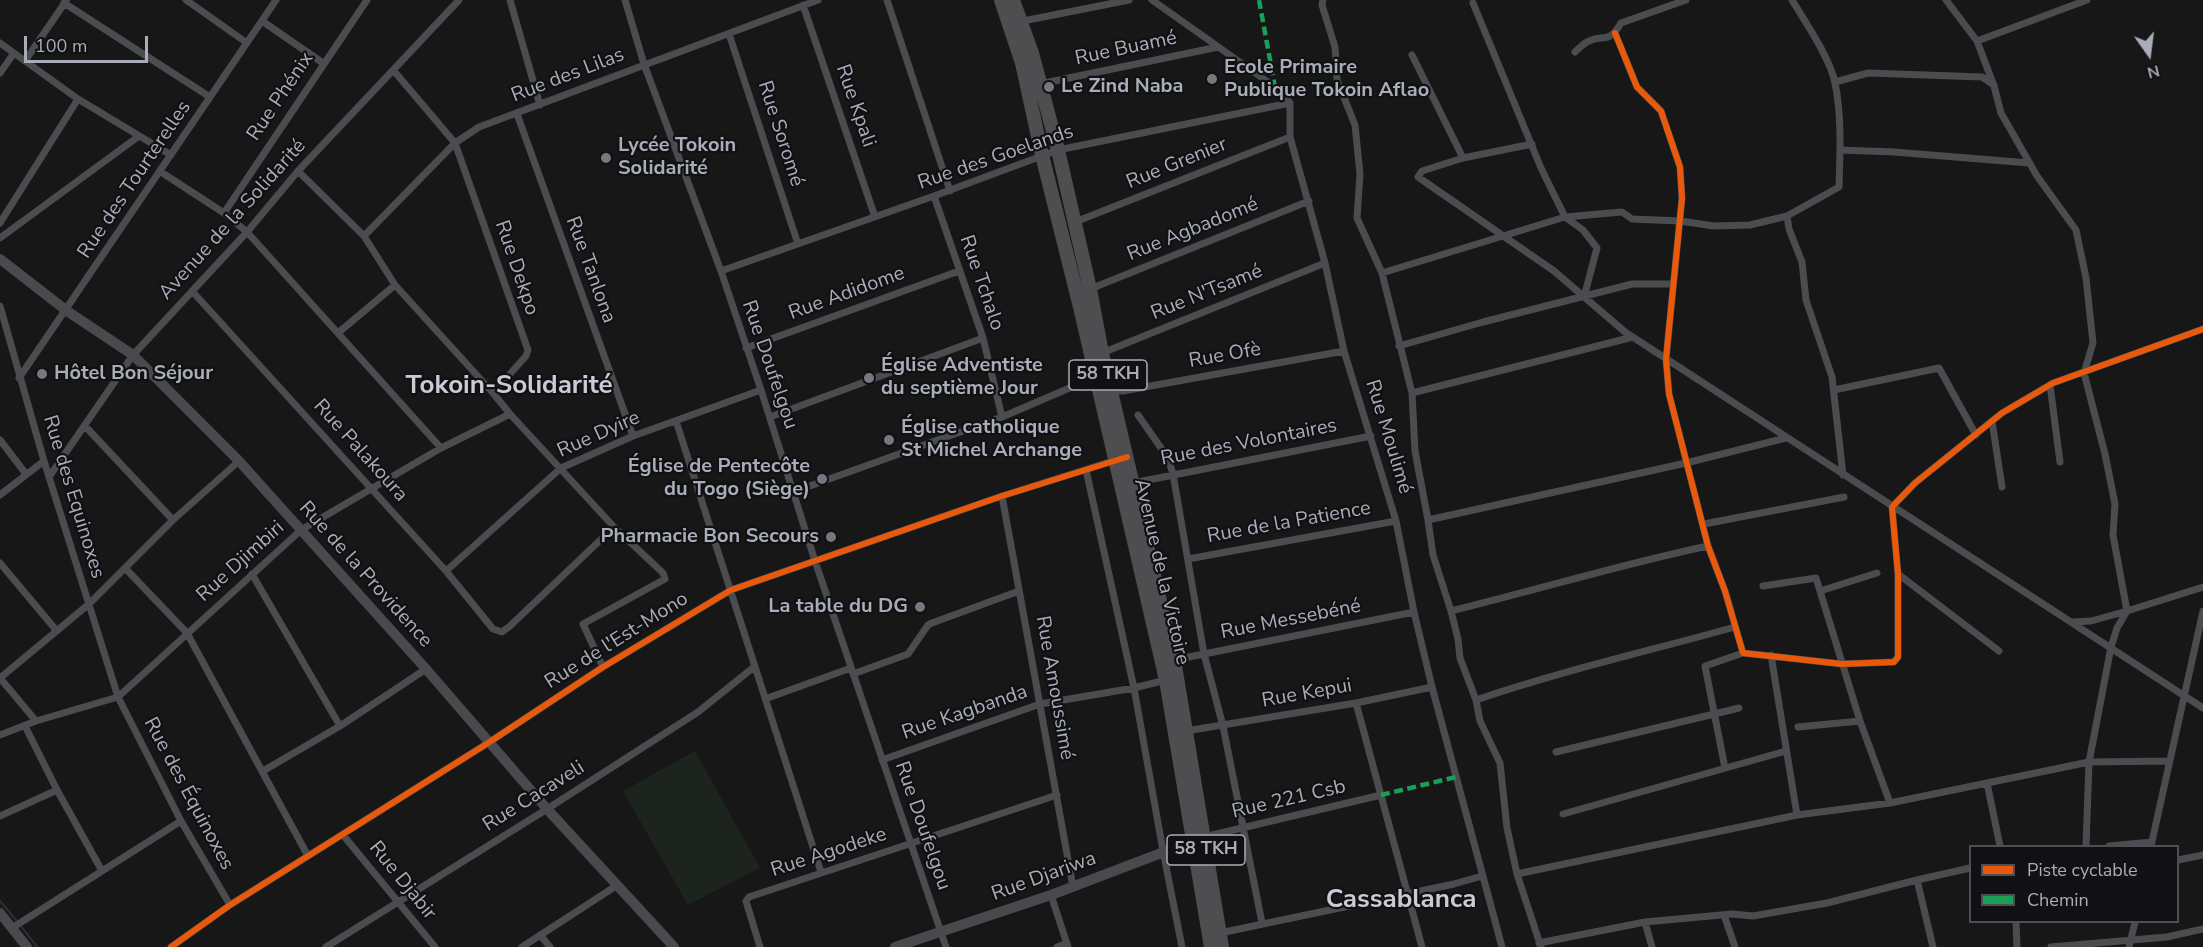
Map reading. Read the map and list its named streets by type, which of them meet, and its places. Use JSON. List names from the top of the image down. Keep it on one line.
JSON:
{"streets":{"highway":["58 TKH","Avenue de la Victoire"],"street":["Rue Buamé","Rue des Lilas","Rue Phénix","Rue Kpali","Rue Soromé","Rue des Goelands","Rue Grenier","Rue des Tourterelles","Avenue de la Solidarité","Rue Agbadomé","Rue Dekpo","Rue Tanlona","Rue Tchalo","Rue N'Tsamé","Rue Adidome","Rue Ofè","Rue Doufelgou","Rue Dyire","Rue Moulimé","Rue des Volontaires","Rue Palakoura","Rue des Equinoxes","Rue de la Patience","Rue Djimbiri","Rue de la Providence","Rue Messebéné","Rue de l'Est-Mono","Rue Amoussimé","Rue Kepui","Rue Kagbanda","Rue des Équinoxes","Rue Cacaveli","Rue 221 Csb","Rue Agodeke","Rue Djariwa","Rue Djabir"]},"crossings":[["Rue Buamé","Avenue de la Victoire"],["Rue des Lilas","Rue Kpali"],["Rue des Lilas","Rue Soromé"],["Rue des Lilas","Rue Dekpo"],["Rue des Lilas","Rue Tanlona"],["Rue des Lilas","Rue Doufelgou"],["Rue Kpali","Rue des Goelands"],["Rue Soromé","Rue des Goelands"],["Rue des Goelands","Rue Tchalo"],["Rue des Goelands","Rue Doufelgou"],["Rue des Goelands","Rue Moulimé"],["Rue des Goelands","Avenue de la Victoire"],["Rue Grenier","Rue Moulimé"],["Rue Grenier","Avenue de la Victoire"],["Rue des Tourterelles","Rue des Equinoxes"],["Rue des Tourterelles","Rue de la Providence"],["Avenue de la Solidarité","Rue Palakoura"],["Avenue de la Solidarité","Rue des Equinoxes"],["Avenue de la Solidarité","Rue de la Providence"],["Rue Agbadomé","Rue Moulimé"],["Rue Agbadomé","Avenue de la Victoire"],["Rue Tanlona","Rue Dyire"],["Rue Tchalo","Rue Adidome"],["Rue N'Tsamé","Rue Moulimé"],["Rue N'Tsamé","Avenue de la Victoire"],["Rue Adidome","Rue Doufelgou"],["Rue Ofè","Rue Moulimé"],["Rue Ofè","Avenue de la Victoire"],["Rue Doufelgou","Rue Dyire"],["Rue Doufelgou","Rue de l'Est-Mono"],["Rue Doufelgou","Rue Kagbanda"],["Rue Doufelgou","Rue Agodeke"],["Rue Doufelgou","Rue Djariwa"],["Rue Dyire","Rue Palakoura"],["Rue Moulimé","Rue des Volontaires"],["Rue Moulimé","Rue de la Patience"],["Rue Moulimé","Rue Messebéné"],["Rue Moulimé","Rue Kepui"],["Rue des Volontaires","Avenue de la Victoire"],["Rue Palakoura","Rue Djimbiri"],["Rue des Equinoxes","Rue Djimbiri"],["Rue des Equinoxes","Rue des Équinoxes"],["Rue Djimbiri","Rue de la Providence"],["Rue Djimbiri","Rue des Équinoxes"],["Avenue de la Victoire","Rue Messebéné"],["Avenue de la Victoire","Rue de l'Est-Mono"],["Avenue de la Victoire","Rue Kepui"],["Avenue de la Victoire","Rue Kagbanda"],["Avenue de la Victoire","Rue 221 Csb"],["Avenue de la Victoire","Rue Djariwa"],["Rue de la Providence","Rue de l'Est-Mono"],["Rue de la Providence","Rue Cacaveli"],["Rue de l'Est-Mono","Rue Amoussimé"],["Rue de l'Est-Mono","Rue des Équinoxes"],["Rue de l'Est-Mono","Rue Djabir"],["Rue Amoussimé","Rue Kagbanda"],["Rue Amoussimé","Rue Agodeke"],["Rue Amoussimé","Rue Djariwa"],["Rue Cacaveli","Rue Djabir"],["Rue 221 Csb","Rue Djariwa"]],"districts":["Tokoin-Solidarité","Cassablanca"],"places":["Ecole Primaire Publique Tokoin Aflao","Le Zind Naba","Lycée Tokoin Solidarité","Hôtel Bon Séjour","Église Adventiste du septième Jour","Église catholique St Michel Archange","Église de Pentecôte du Togo (Siège)","Pharmacie Bon Secours","La table du DG"],"legend":["Piste cyclable","Chemin"],"scale_bar":"100 m","north":"bottom"}
